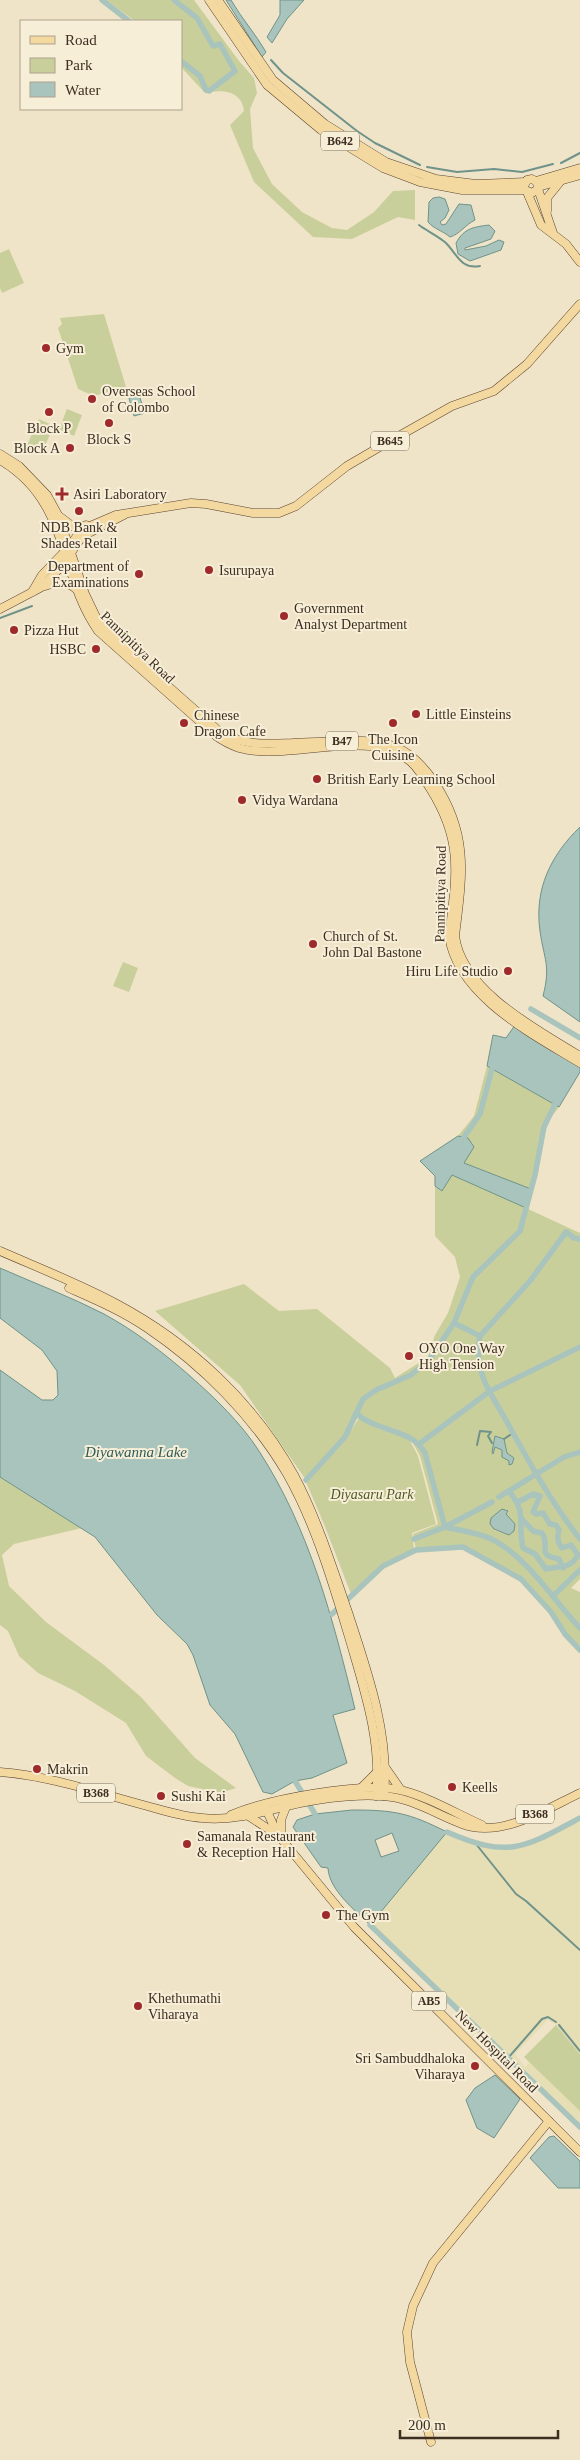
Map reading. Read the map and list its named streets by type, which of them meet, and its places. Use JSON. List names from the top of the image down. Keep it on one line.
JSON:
{"streets":{"main road":["B642","B645","Pannipitiya Road","B47","B368","AB5","New Hospital Road"]},"crossings":[["B645","Pannipitiya Road"],["B645","B47"],["Pannipitiya Road","B47"],["B368","AB5"],["B368","New Hospital Road"],["AB5","New Hospital Road"]],"water":["Diyawanna Lake"],"parks":["Diyasaru Park"],"places":{"other":["Gym","Overseas School of Colombo","Block P","Block S","Block A","NDB Bank & Shades Retail","Isurupaya","Department of Examinations","Government Analyst Department","Pizza Hut","HSBC","Little Einsteins","Chinese Dragon Cafe","The Icon Cuisine","British Early Learning School","Vidya Wardana","Church of St. John Dal Bastone","Hiru Life Studio","OYO One Way High Tension","Makrin","Keells","Sushi Kai","Samanala Restaurant & Reception Hall","The Gym","Khethumathi Viharaya","Sri Sambuddhaloka Viharaya"],"health":["Asiri Laboratory"]},"legend":["Road","Park","Water"],"scale_bar":"200 m"}
